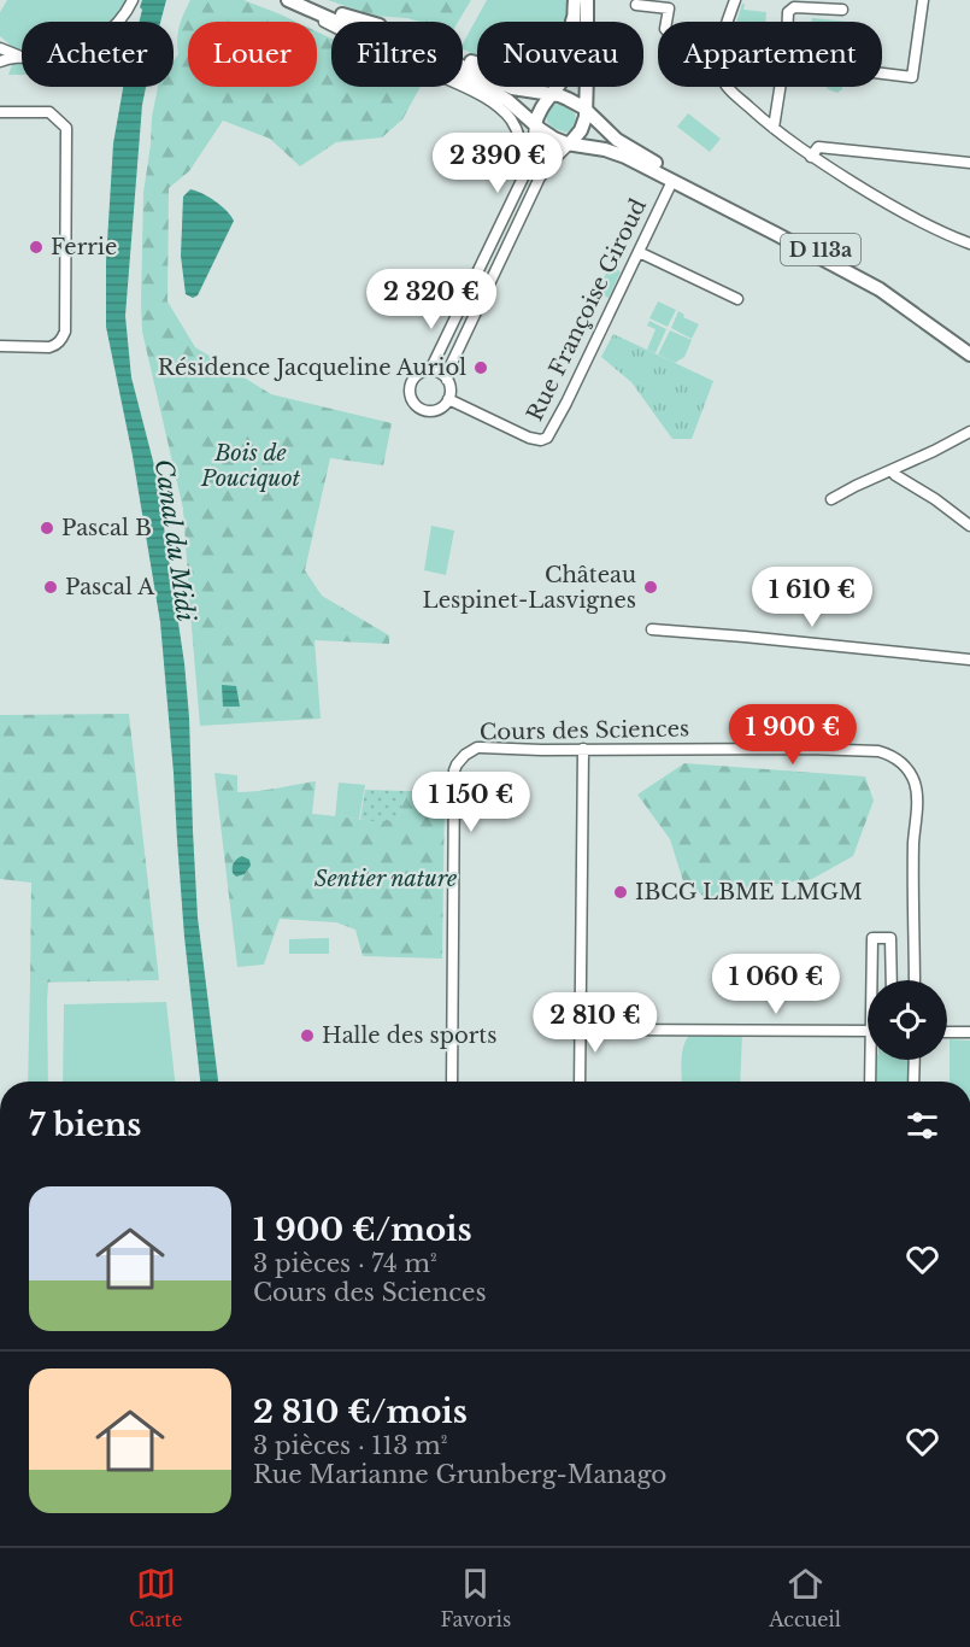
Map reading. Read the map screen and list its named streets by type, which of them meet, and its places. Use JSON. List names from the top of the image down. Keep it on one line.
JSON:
{"streets":{"main road":["D 113a"],"street":["Rue Françoise Giroud","Cours des Sciences"]},"crossings":[["D 113a","Rue Françoise Giroud"]],"water":["Canal du Midi"],"parks":["Bois de Pouciquot","Sentier nature"],"places":["Ferrie","Résidence Jacqueline Auriol","Pascal B","Pascal A","Château Lespinet-Lasvignes","IBCG LBME LMGM","Halle des sports"],"page":{"chip":["Acheter","Louer","Filtres","Nouveau","Appartement"],"price":["2 390 €","2 320 €","1 610 €","1 900 €","1 150 €","1 060 €","2 810 €"],"heading":"7 biens","list":[{"name":"1 900 €/mois","note":"3 pièces · 74 m² · Cours des Sciences"},{"name":"2 810 €/mois","note":"3 pièces · 113 m² · Rue Marianne Grunberg-Manago"}],"tabs":["Carte","Favoris","Accueil"]}}
